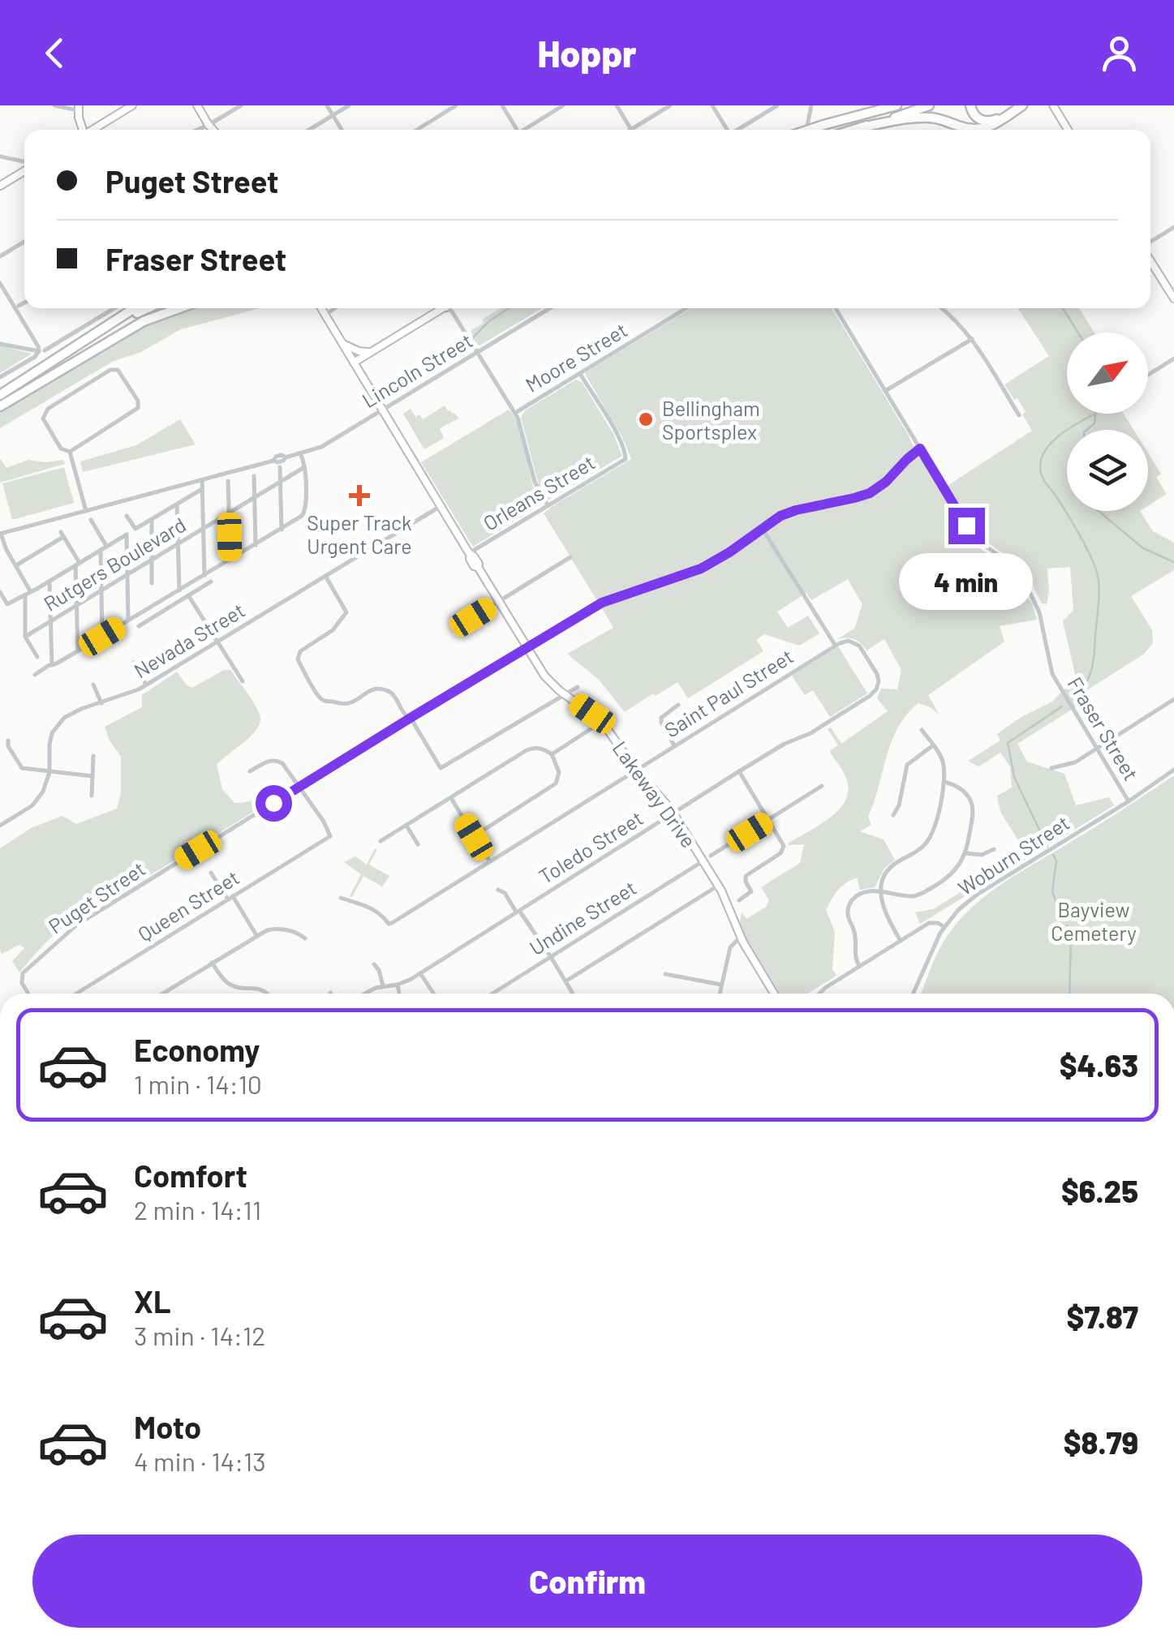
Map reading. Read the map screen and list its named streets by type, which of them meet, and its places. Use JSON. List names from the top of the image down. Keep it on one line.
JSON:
{"streets":{"main road":["Lakeway Drive"],"street":["Moore Street","Lincoln Street","Orleans Street","Rutgers Boulevard","Nevada Street","Saint Paul Street","Fraser Street","Toledo Street","Woburn Street","Puget Street","Queen Street","Undine Street"]},"crossings":[["Moore Street","Orleans Street"],["Lincoln Street","Lakeway Drive"],["Orleans Street","Lakeway Drive"],["Nevada Street","Lakeway Drive"],["Saint Paul Street","Lakeway Drive"],["Saint Paul Street","Toledo Street"],["Fraser Street","Woburn Street"],["Fraser Street","Puget Street"],["Lakeway Drive","Toledo Street"],["Lakeway Drive","Puget Street"],["Lakeway Drive","Undine Street"],["Puget Street","Queen Street"]],"parks":["Bayview Cemetery"],"places":{"other":["Bellingham Sportsplex"],"health":["Super Track Urgent Care"]},"north":"top right","page":{"header":"Hoppr","banner":["Puget Street","Fraser Street"],"bubble":"4 min","list":[{"name":"Economy","note":"1 min · 14:10","value":"$4.63"},{"name":"Comfort","note":"2 min · 14:11","value":"$6.25"},{"name":"XL","note":"3 min · 14:12","value":"$7.87"},{"name":"Moto","note":"4 min · 14:13","value":"$8.79"}],"buttons":"Confirm"}}
